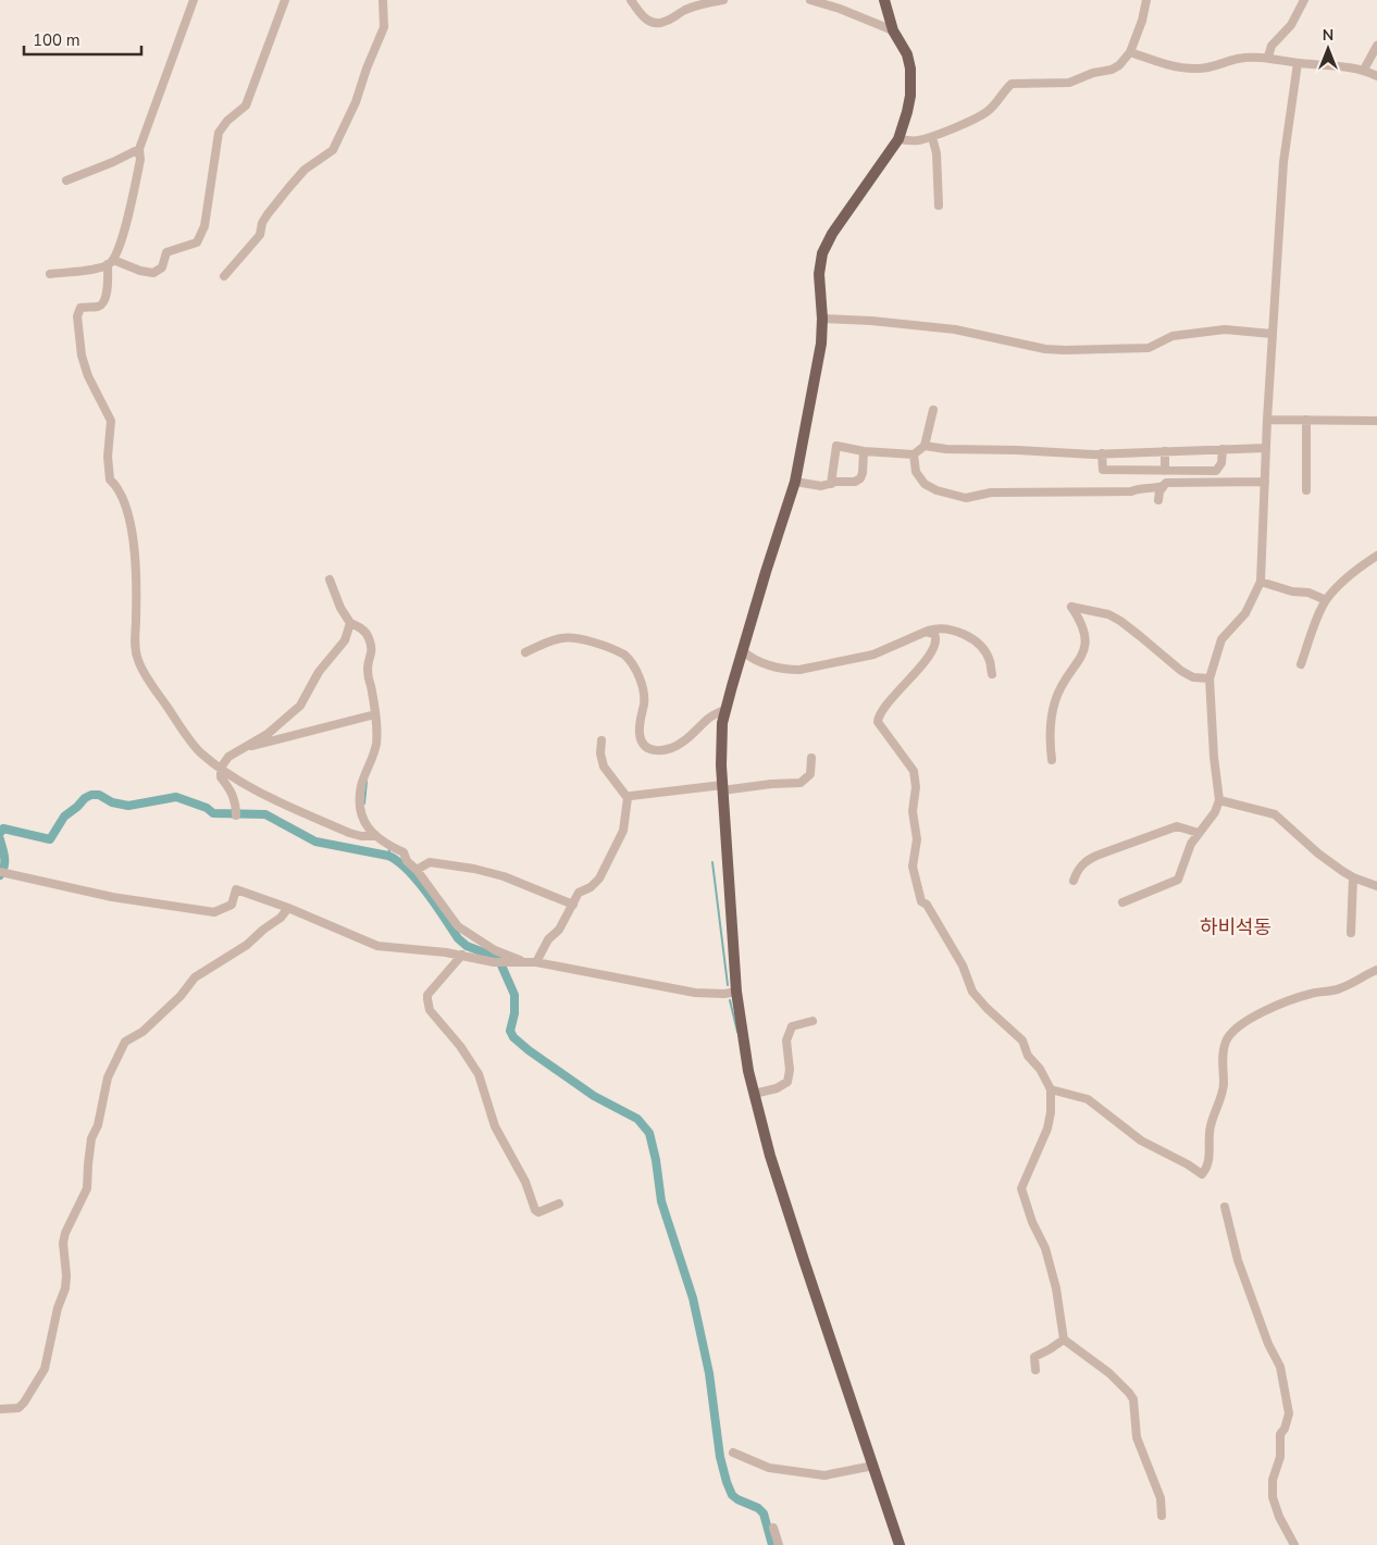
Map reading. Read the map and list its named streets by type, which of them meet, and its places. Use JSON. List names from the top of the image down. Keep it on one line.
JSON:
{"districts":["하비석동"],"scale_bar":"100 m","north":"top"}
